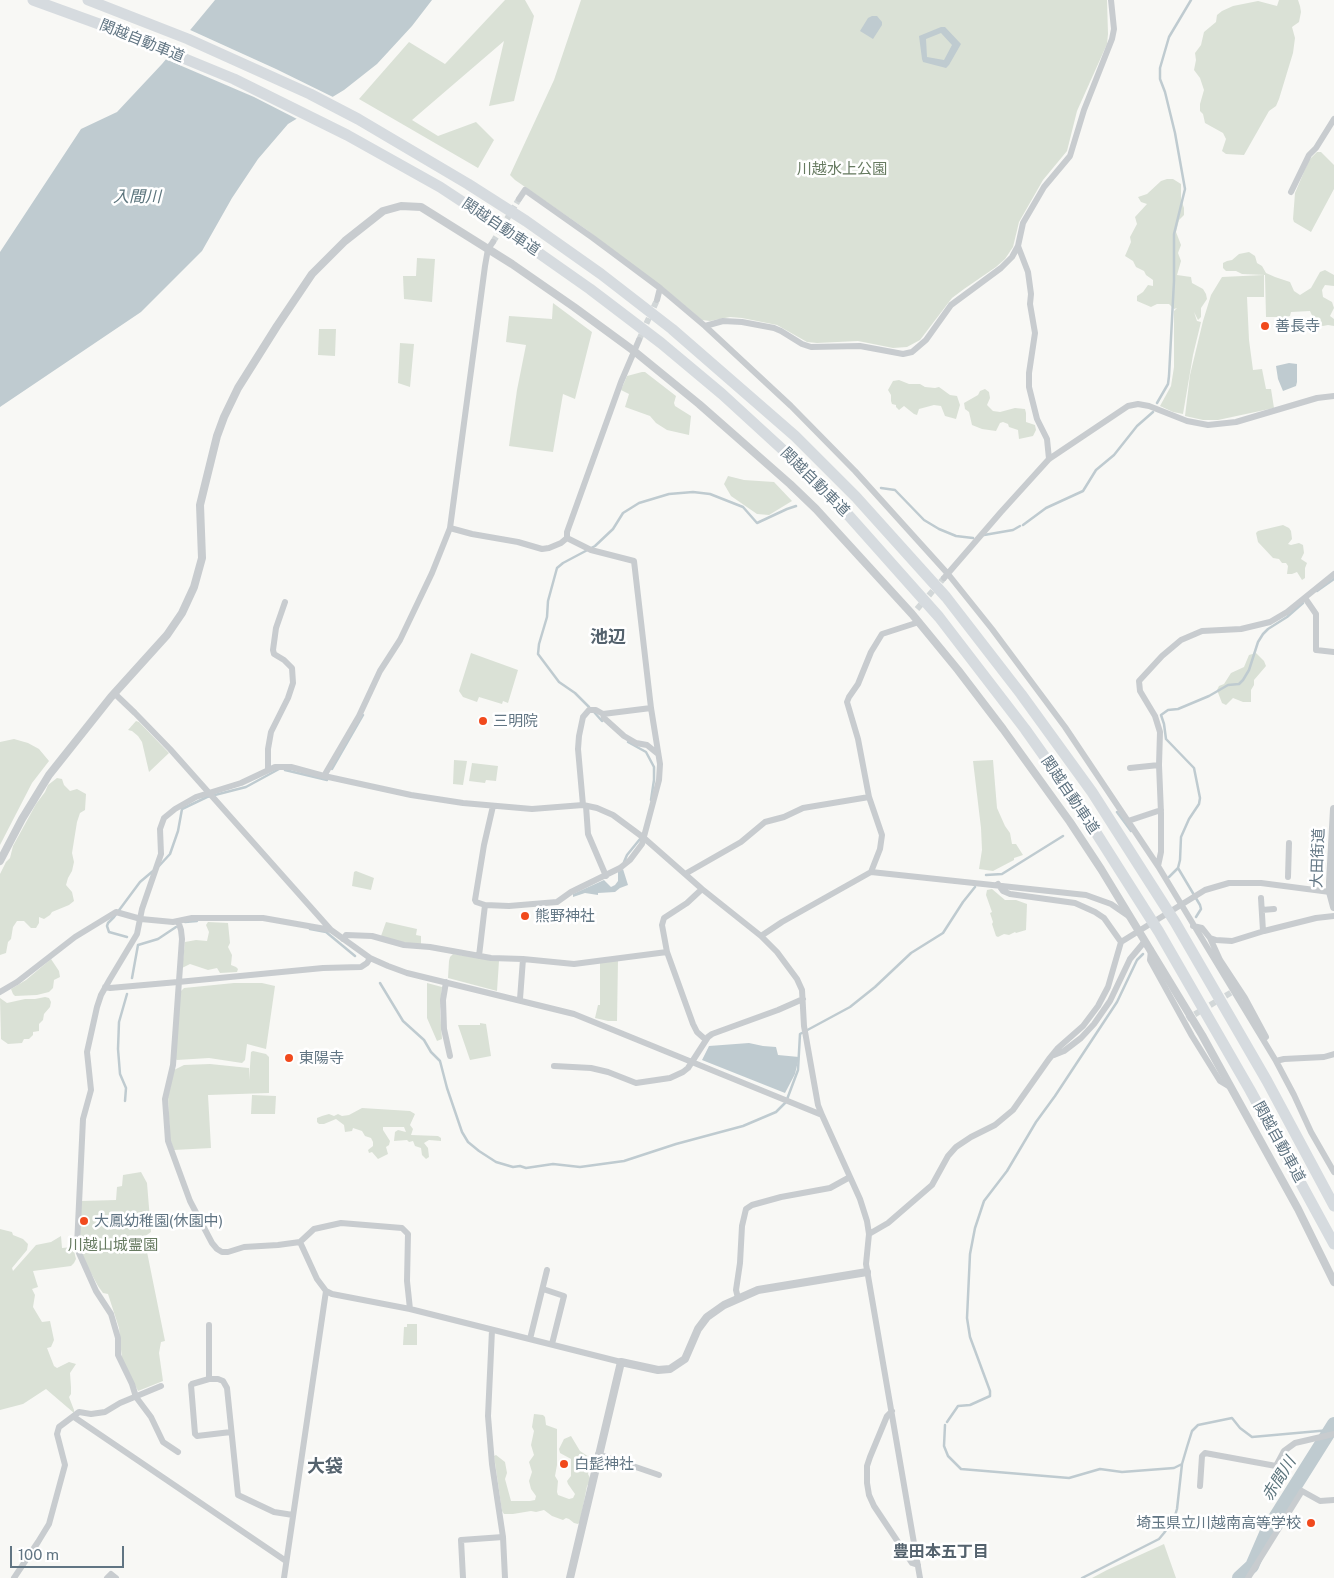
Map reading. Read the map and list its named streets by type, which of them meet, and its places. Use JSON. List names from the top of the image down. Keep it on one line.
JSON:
{"streets":{"highway":["関越自動車道"],"street":["大田街道"]},"districts":["池辺","大袋","豊田本五丁目"],"water":["入間川","赤間川"],"parks":["川越水上公園","川越山城霊園"],"places":["善長寺","三明院","熊野神社","東陽寺","大鳳幼稚園(休園中)","白髭神社","埼玉県立川越南高等学校"],"scale_bar":"100 m"}
